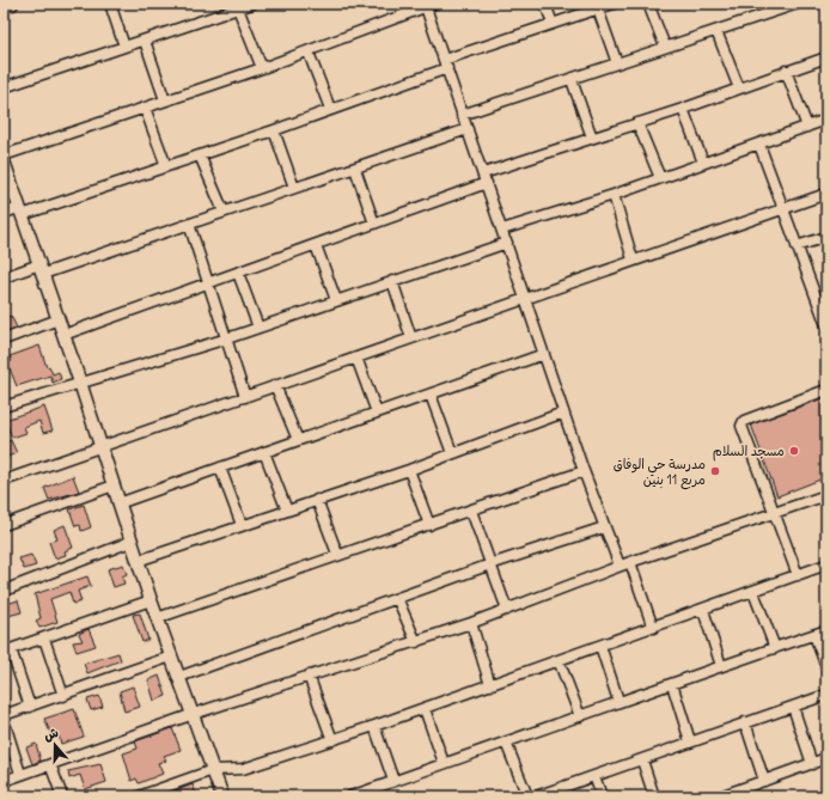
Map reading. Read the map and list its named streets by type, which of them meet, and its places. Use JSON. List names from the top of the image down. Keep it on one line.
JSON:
{"places":["مسجد السلام","مدرسة حي الوفاق مربع 11 بنين"],"north":"top"}
